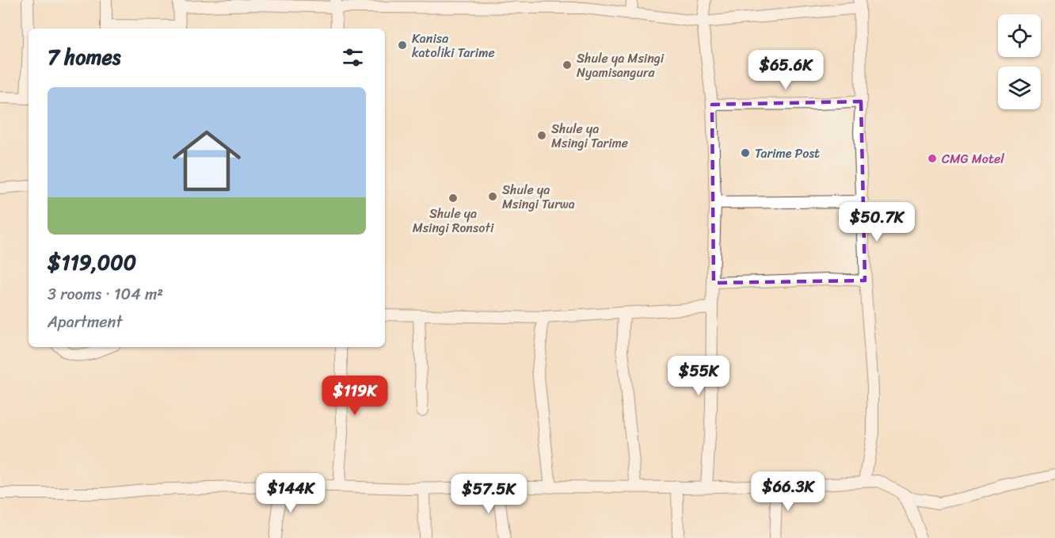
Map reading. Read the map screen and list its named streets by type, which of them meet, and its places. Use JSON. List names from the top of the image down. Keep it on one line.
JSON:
{"places":["Kanisa katoliki Tarime","Shule ya Msingi Nyamisangura","Shule ya Msingi Tarime","Tarime Post","CMG Motel","Shule ya Msingi Turwa","Shule ya Msingi Ronsoti"],"page":{"heading":"7 homes","price":["$65.6K","$50.7K","$55K","$119K","$66.3K","$144K","$57.5K"],"list":[{"name":"$119,000","note":"3 rooms · 104 m² · Apartment"}]}}
